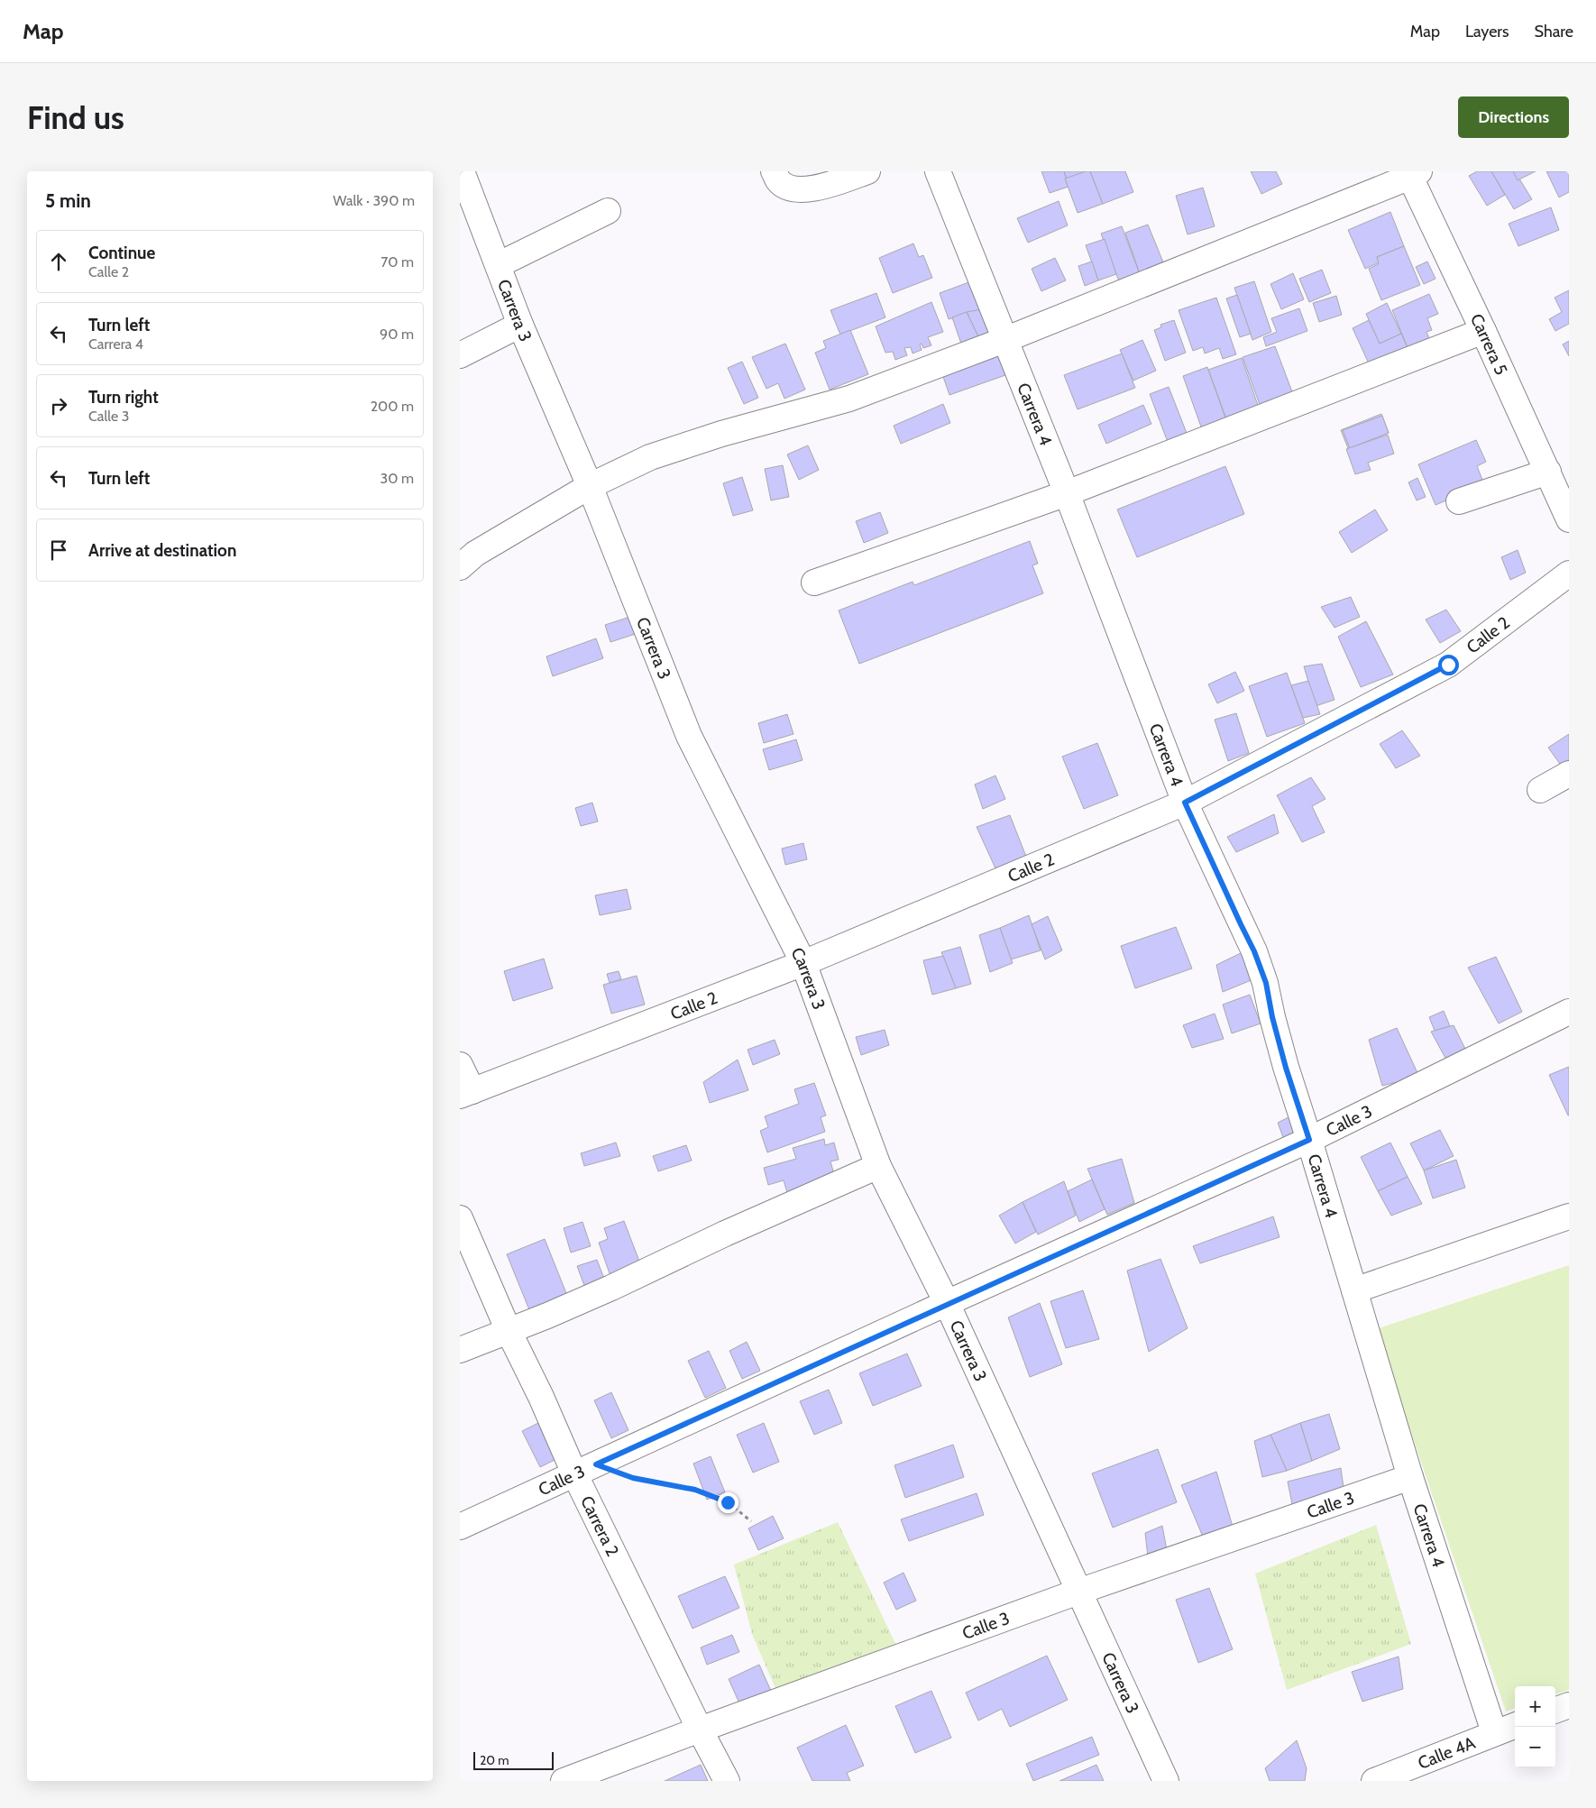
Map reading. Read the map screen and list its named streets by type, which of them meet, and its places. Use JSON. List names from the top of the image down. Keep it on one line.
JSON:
{"streets":{"street":["Carrera 3","Carrera 5","Carrera 4","Calle 2","Calle 3","Carrera 2","Calle 4A"]},"crossings":[["Carrera 3","Calle 2"],["Carrera 3","Calle 3"],["Carrera 4","Calle 2"],["Carrera 4","Calle 3"],["Carrera 4","Calle 4A"],["Calle 3","Carrera 2"]],"scale_bar":"20 m","page":{"header":"Map","nav":["Map","Layers","Share"],"buttons":"Directions","title":"Find us","heading":["5 min","Walk · 390 m"],"list":[["Continue","Calle 2","70 m"],["Turn left","Carrera 4","90 m"],["Turn right","Calle 3","200 m"],["Turn left","30 m"],"Arrive at destination"],"map_buttons":["+","−"],"scale":"20 m"}}
